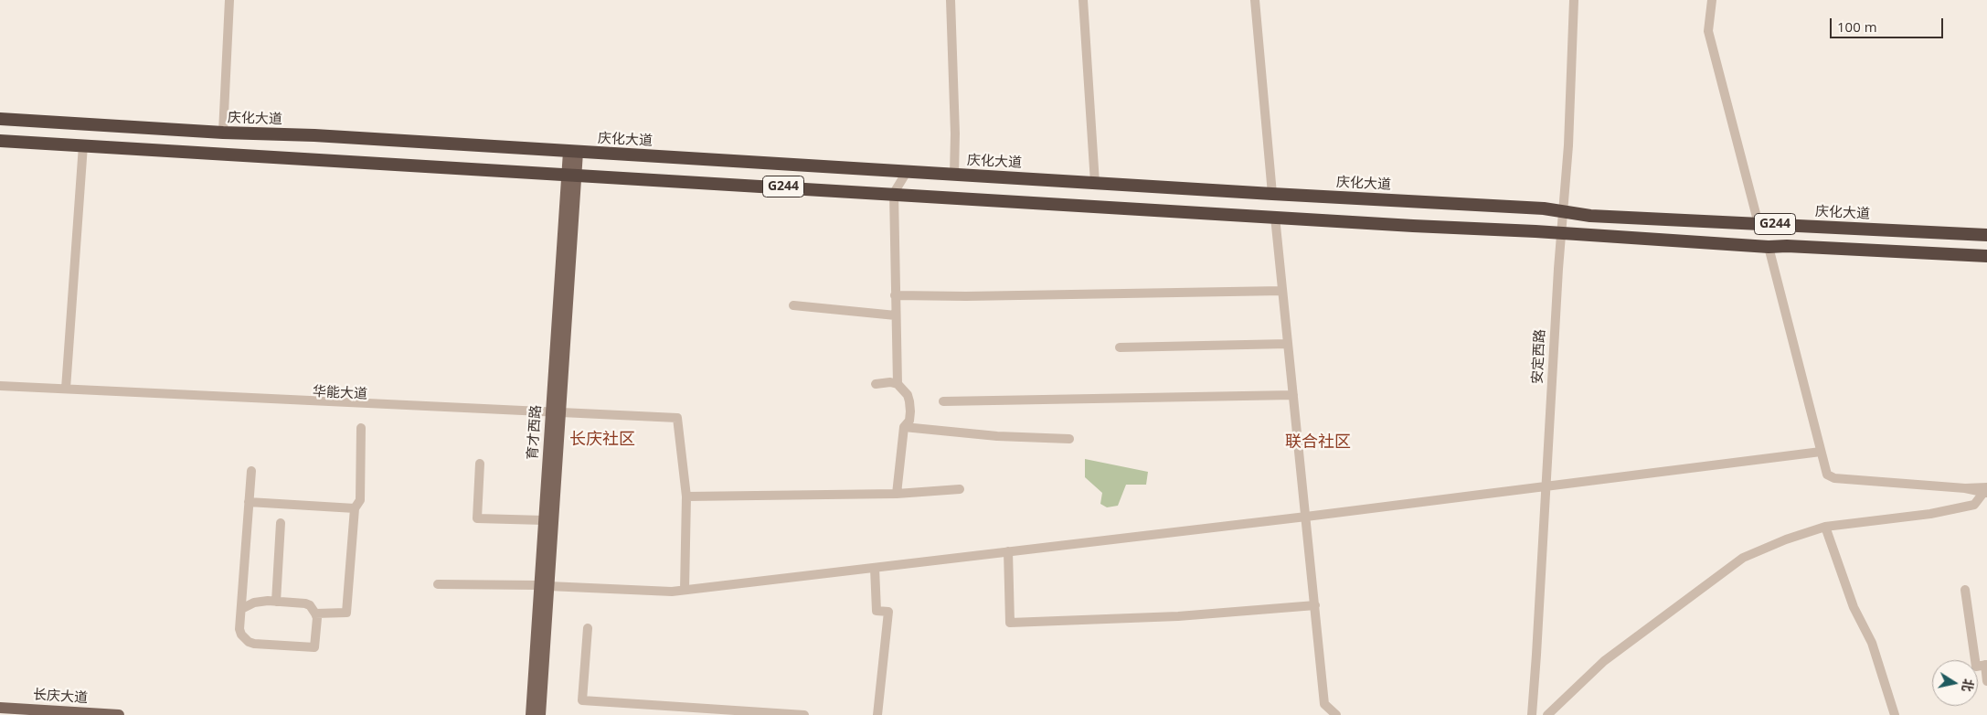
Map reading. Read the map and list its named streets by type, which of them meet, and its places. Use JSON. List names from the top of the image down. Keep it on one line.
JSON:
{"streets":{"highway":["庆化大道","G244"],"main road":["育才西路","长庆大道"],"street":["安定西路","华能大道"]},"crossings":[["庆化大道","安定西路"],["庆化大道","育才西路"],["G244","安定西路"],["G244","育才西路"],["华能大道","育才西路"]],"districts":["长庆社区","联合社区"],"scale_bar":"100 m","north":"right"}
